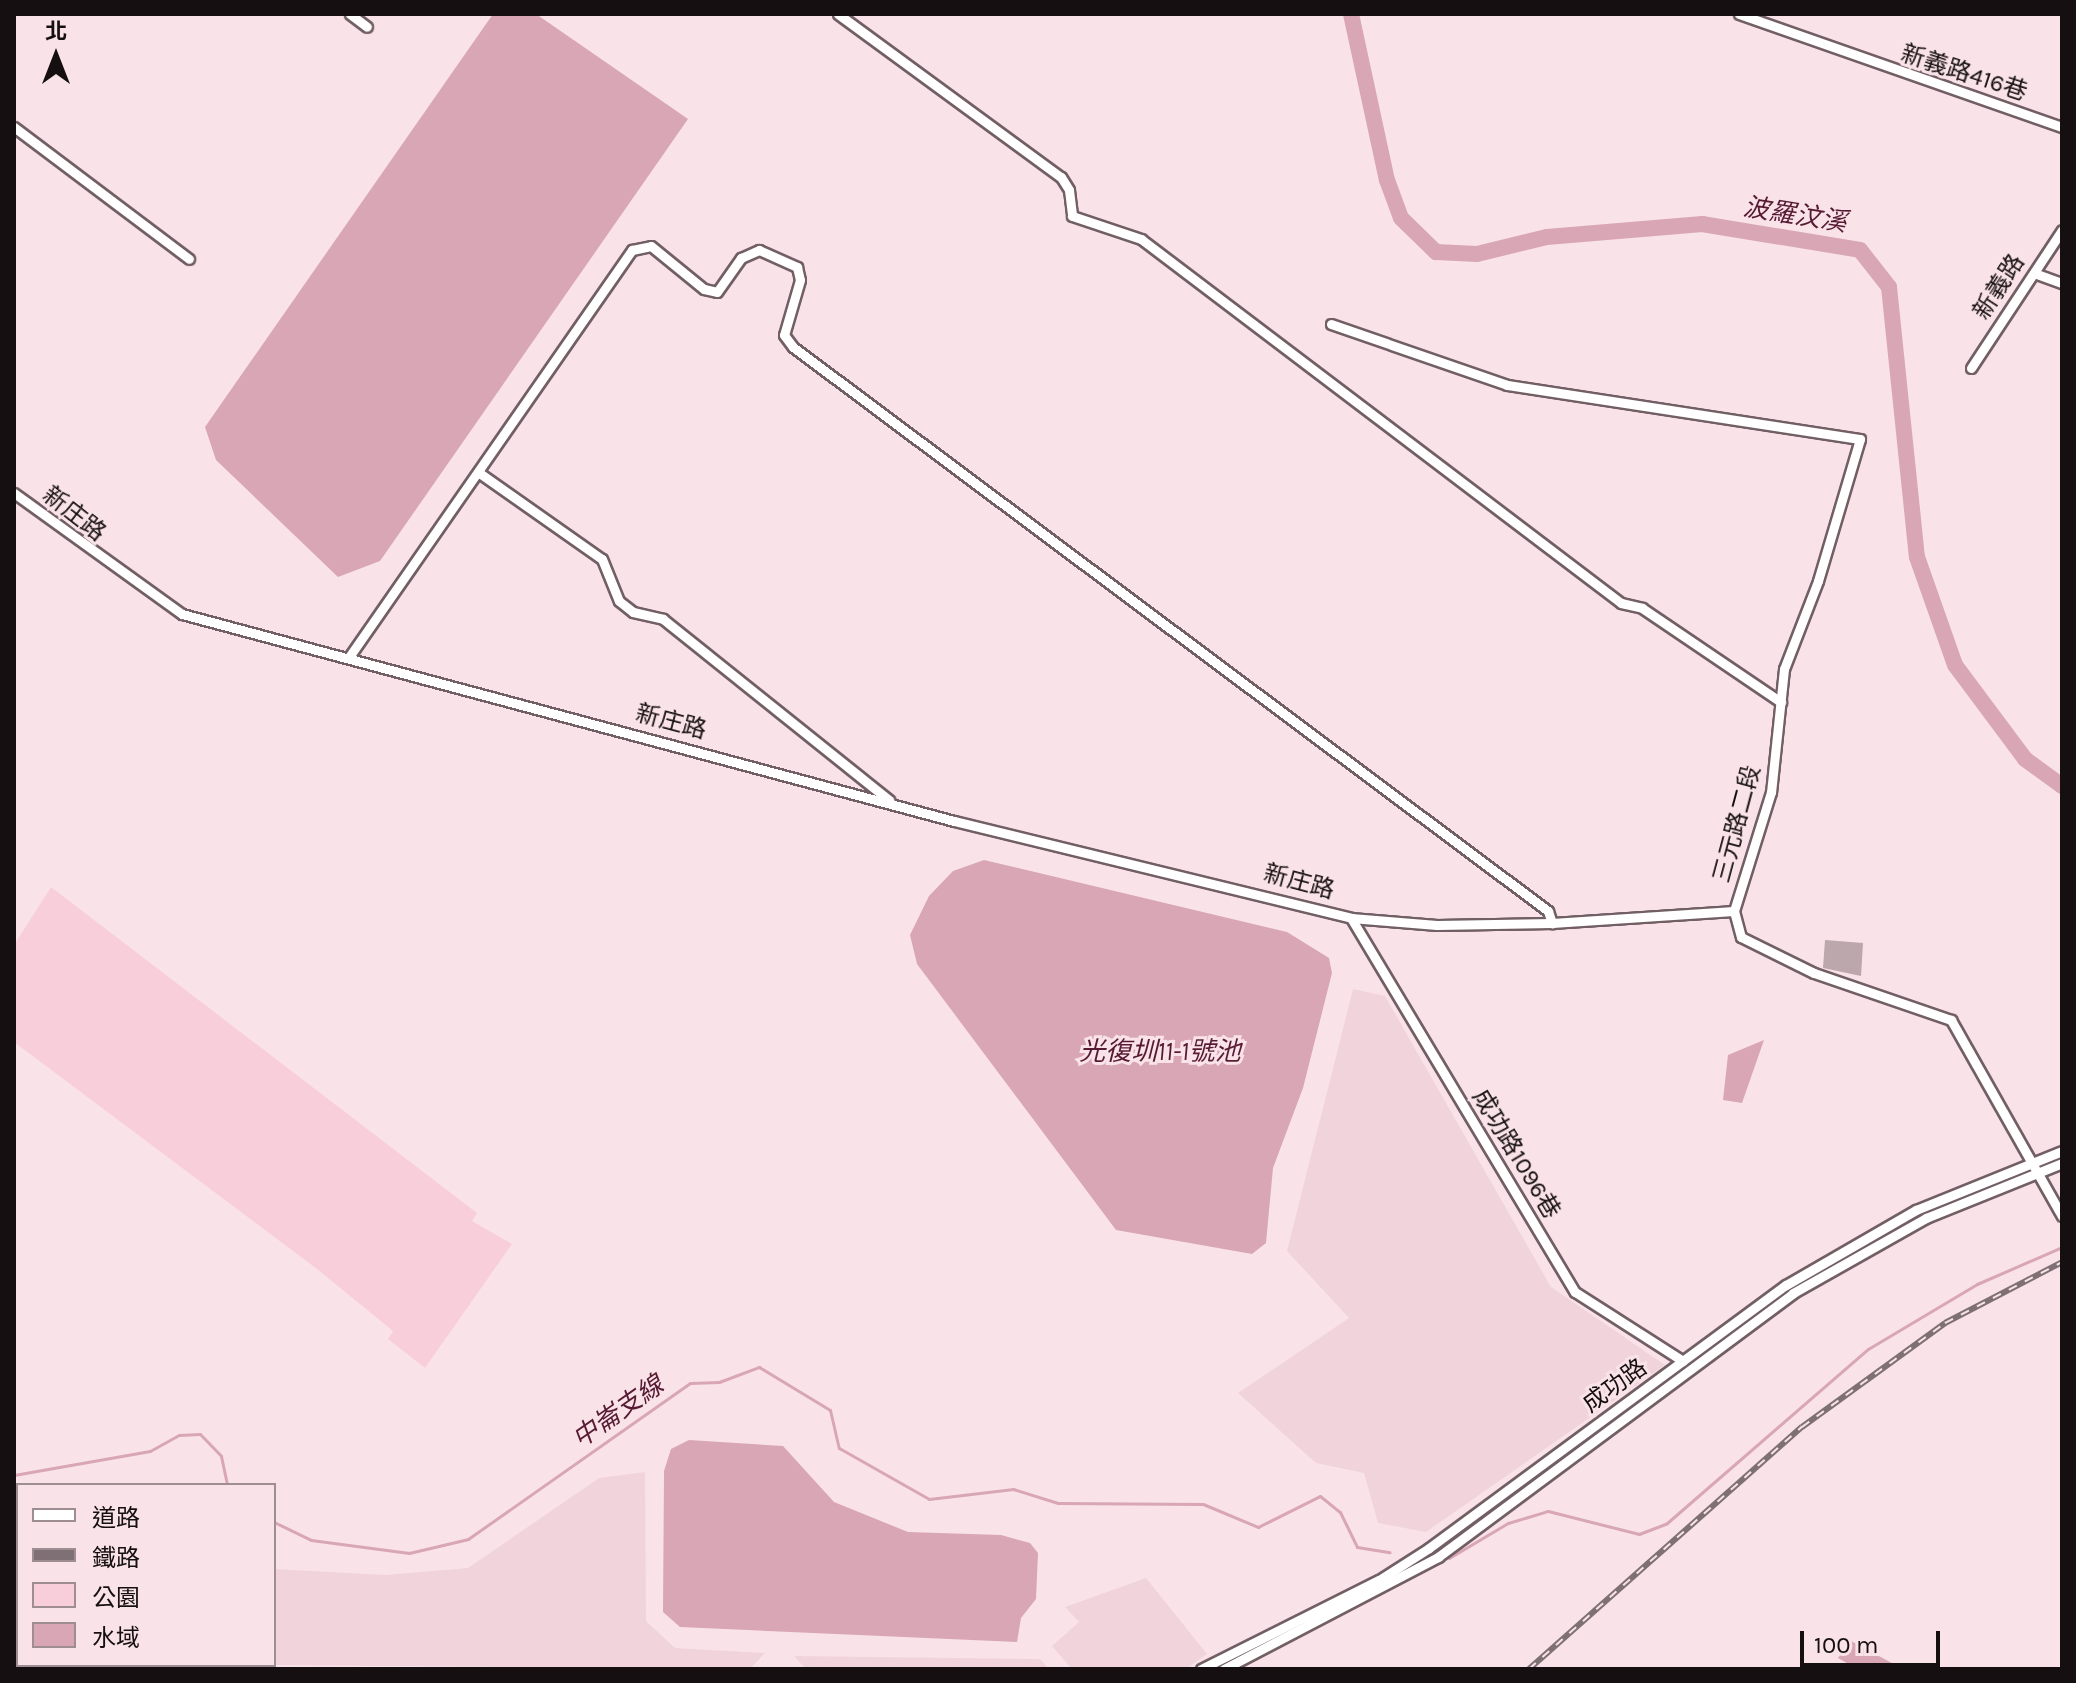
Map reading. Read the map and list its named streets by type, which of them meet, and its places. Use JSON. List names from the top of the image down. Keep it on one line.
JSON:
{"streets":{"street":["新義路416巷","新義路","新庄路","三元路二段","成功路1096巷","成功路"]},"crossings":[["新庄路","三元路二段"],["新庄路","成功路1096巷"],["三元路二段","成功路"],["成功路1096巷","成功路"]],"water":["波羅汶溪","光復圳11-1號池","中崙支線"],"legend":["道路","鐵路","公園","水域"],"scale_bar":"100 m","north":"top"}
